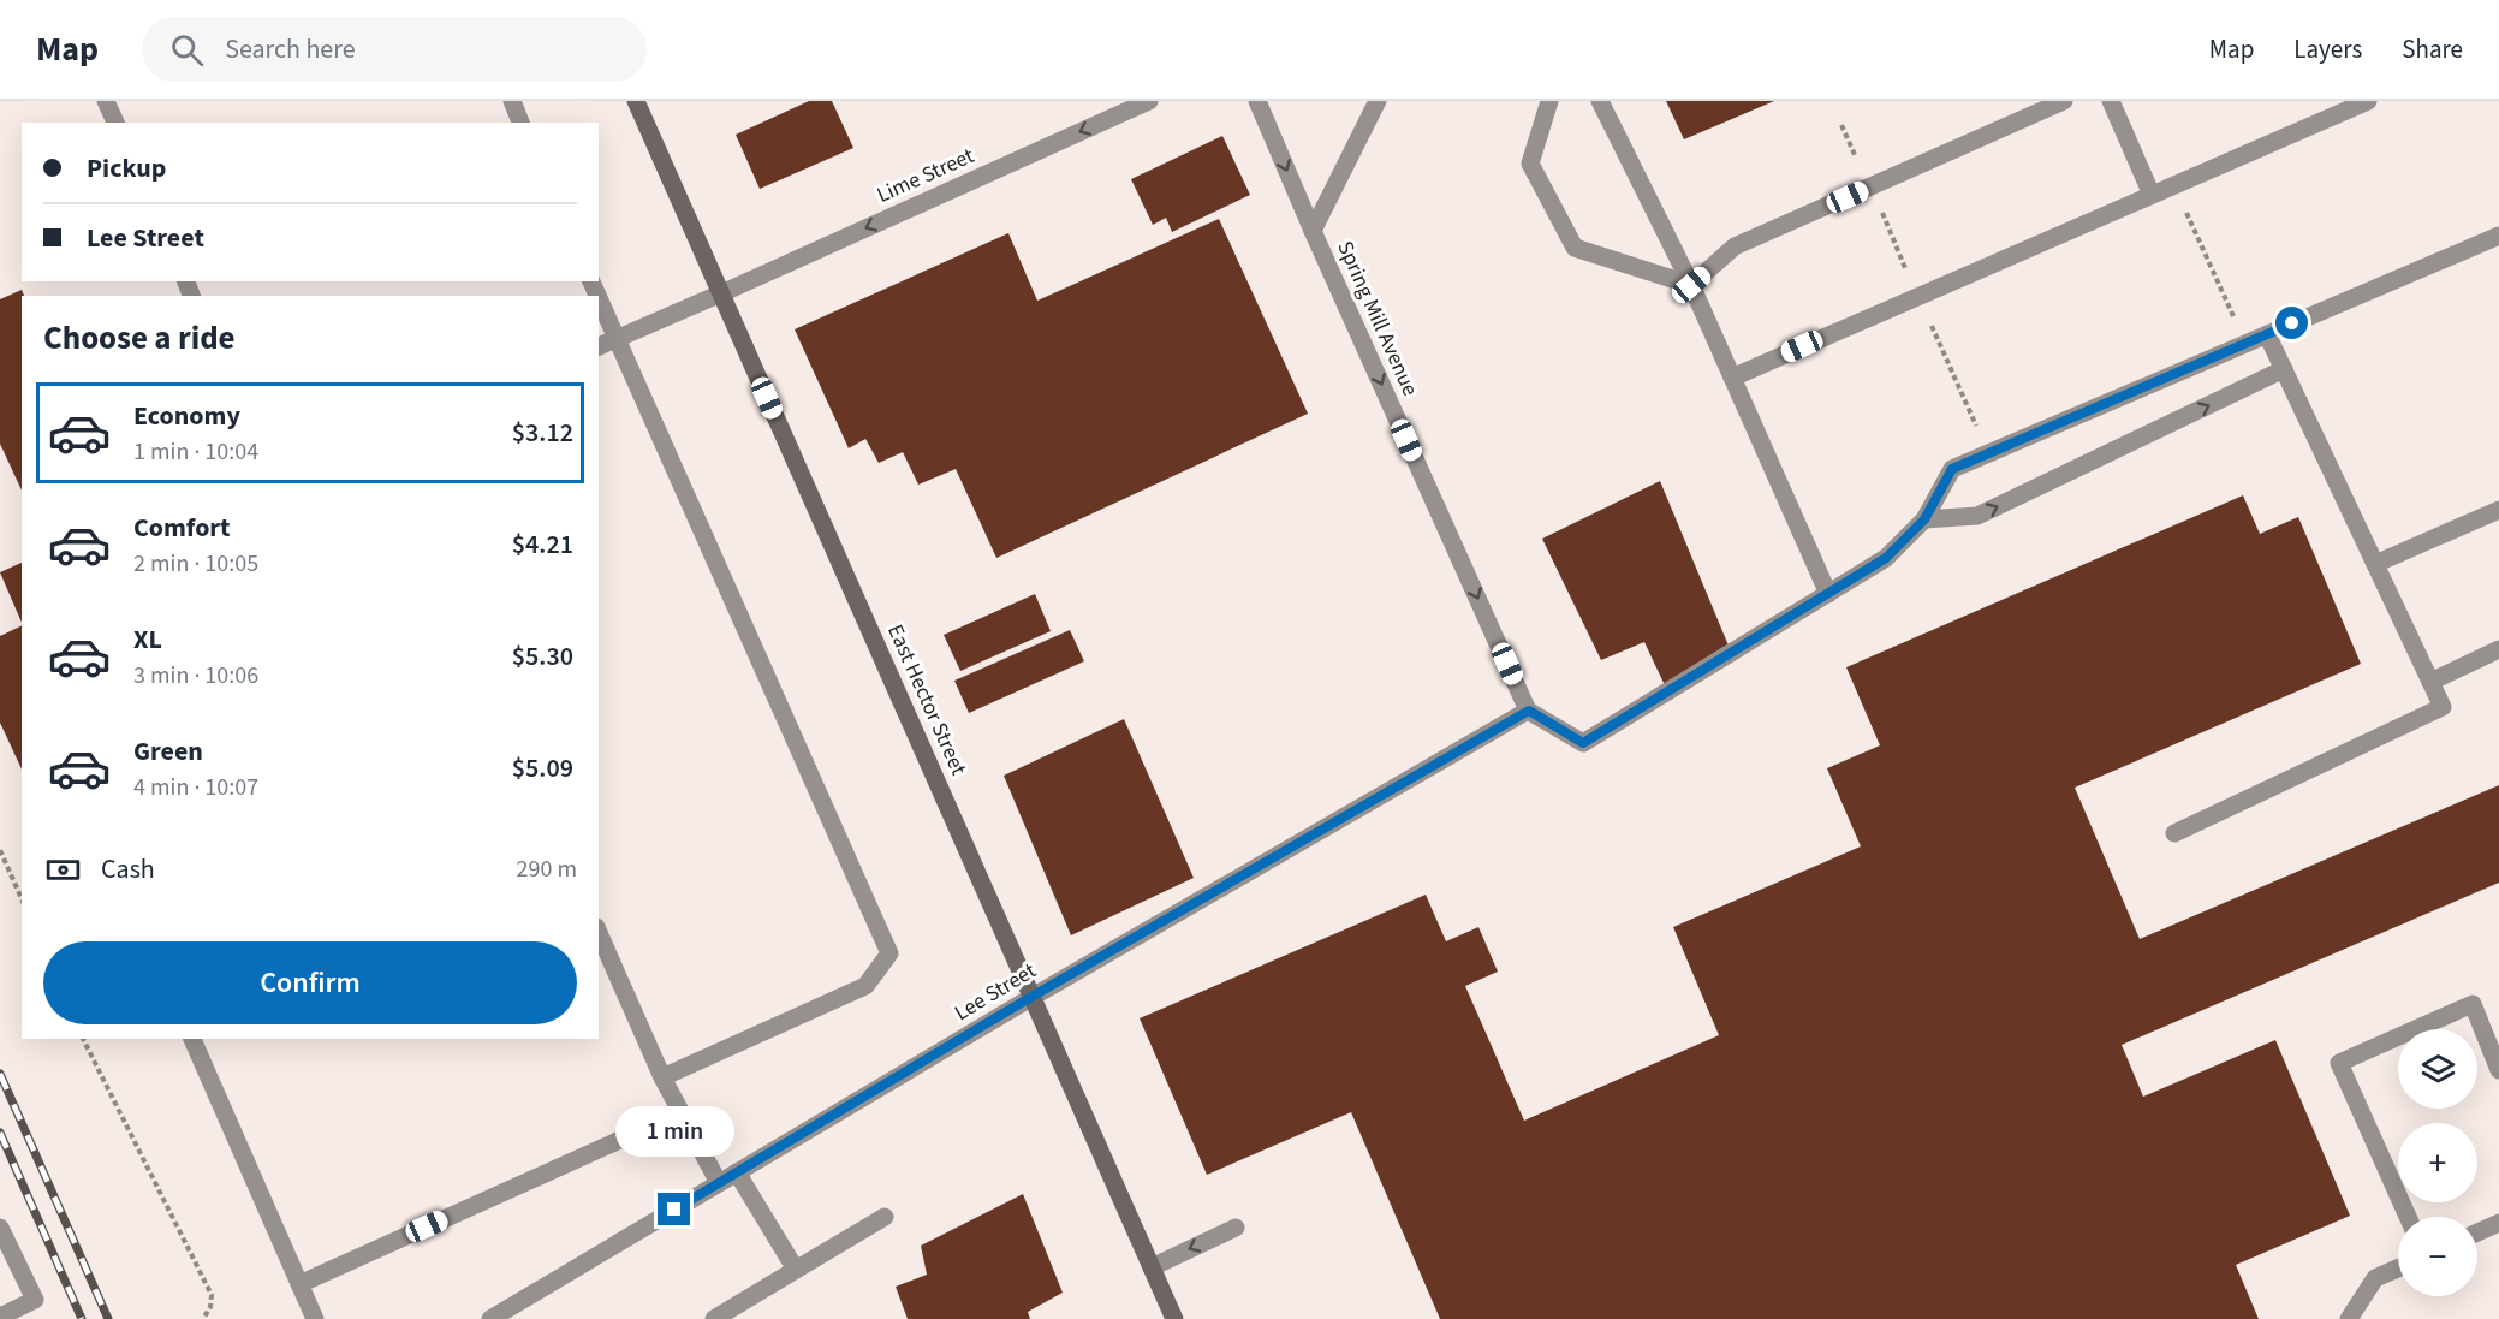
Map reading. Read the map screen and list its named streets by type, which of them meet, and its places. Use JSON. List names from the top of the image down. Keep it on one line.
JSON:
{"streets":{"main road":["East Hector Street"],"street":["Lime Street","Spring Mill Avenue","Lee Street"]},"crossings":[["Lime Street","East Hector Street"],["Spring Mill Avenue","Lee Street"],["East Hector Street","Lee Street"]],"one_way":["Lime Street","Spring Mill Avenue"],"page":{"header":"Map","search":"Search here","nav":["Map","Layers","Share"],"banner":["Pickup","Lee Street"],"heading":"Choose a ride","list":[{"name":"Economy","note":"1 min · 10:04","value":"$3.12"},{"name":"Comfort","note":"2 min · 10:05","value":"$4.21"},{"name":"XL","note":"3 min · 10:06","value":"$5.30"},{"name":"Green","note":"4 min · 10:07","value":"$5.09"}],"pay":["Cash","290 m"],"buttons":"Confirm","map_buttons":["+","−"],"bubble":"1 min"}}
